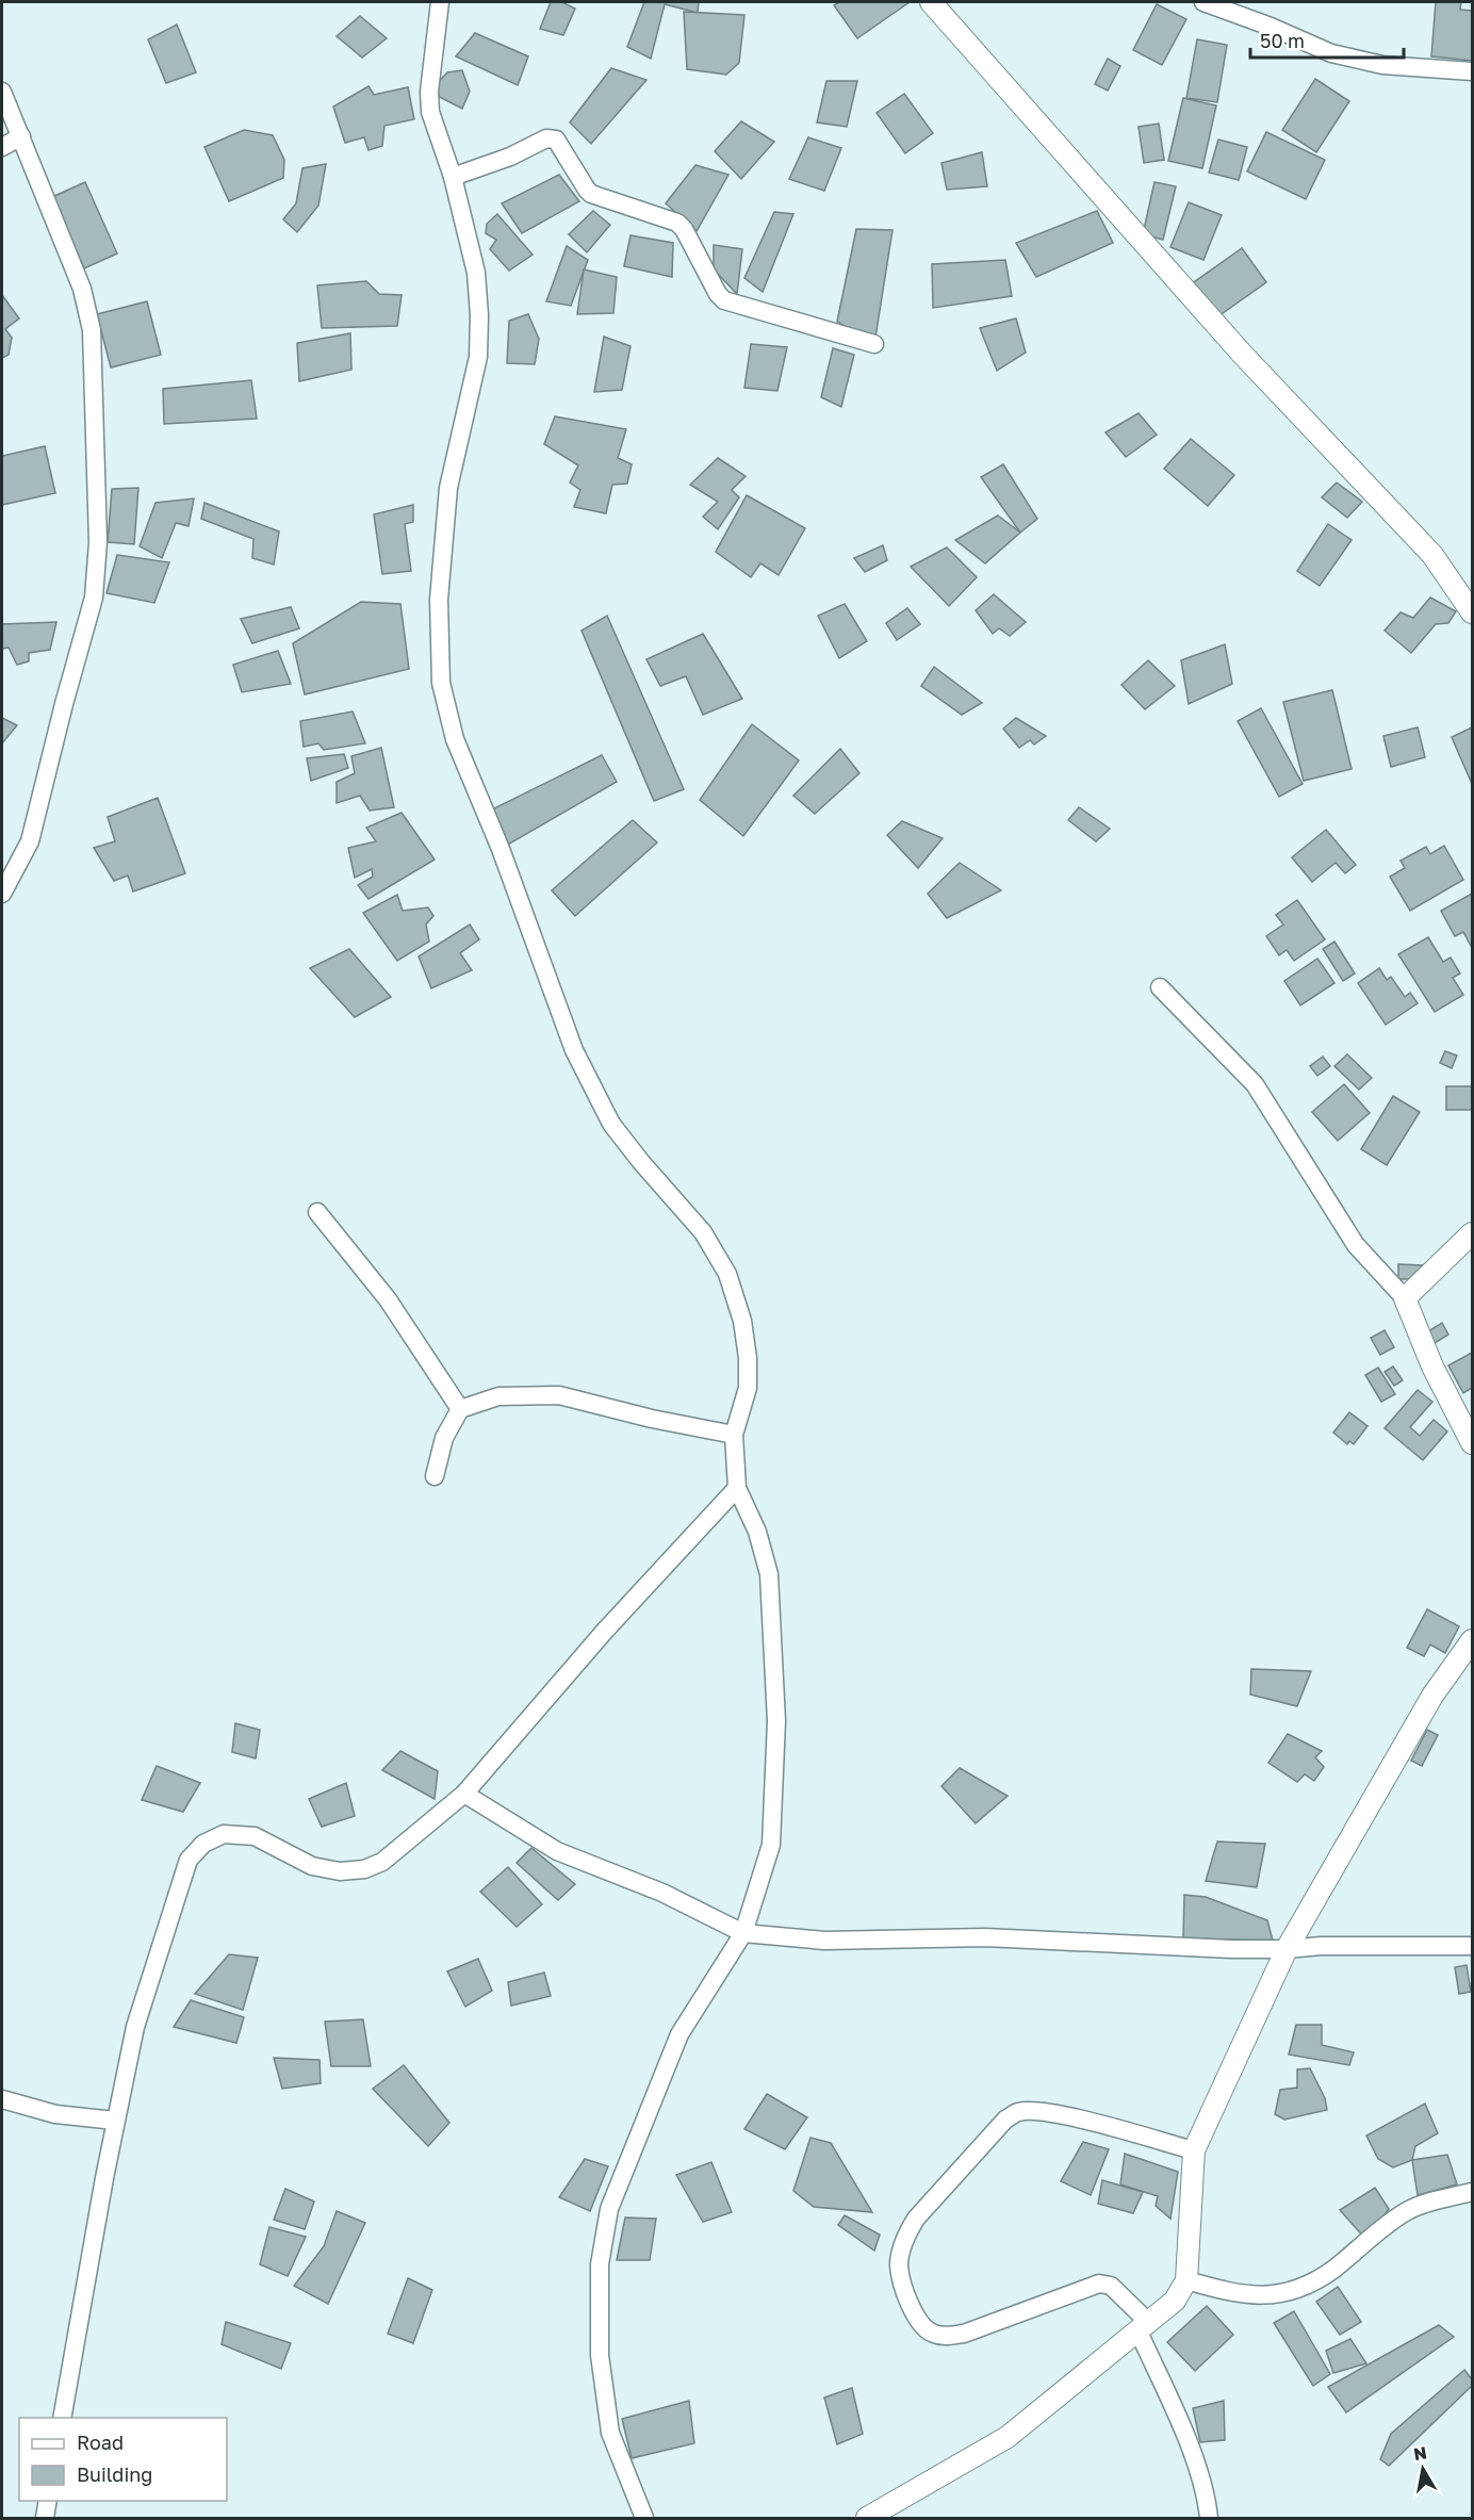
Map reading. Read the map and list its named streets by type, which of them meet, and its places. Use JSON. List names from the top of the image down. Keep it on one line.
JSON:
{"legend":["Road","Building"],"scale_bar":"50 m","north":"top"}
